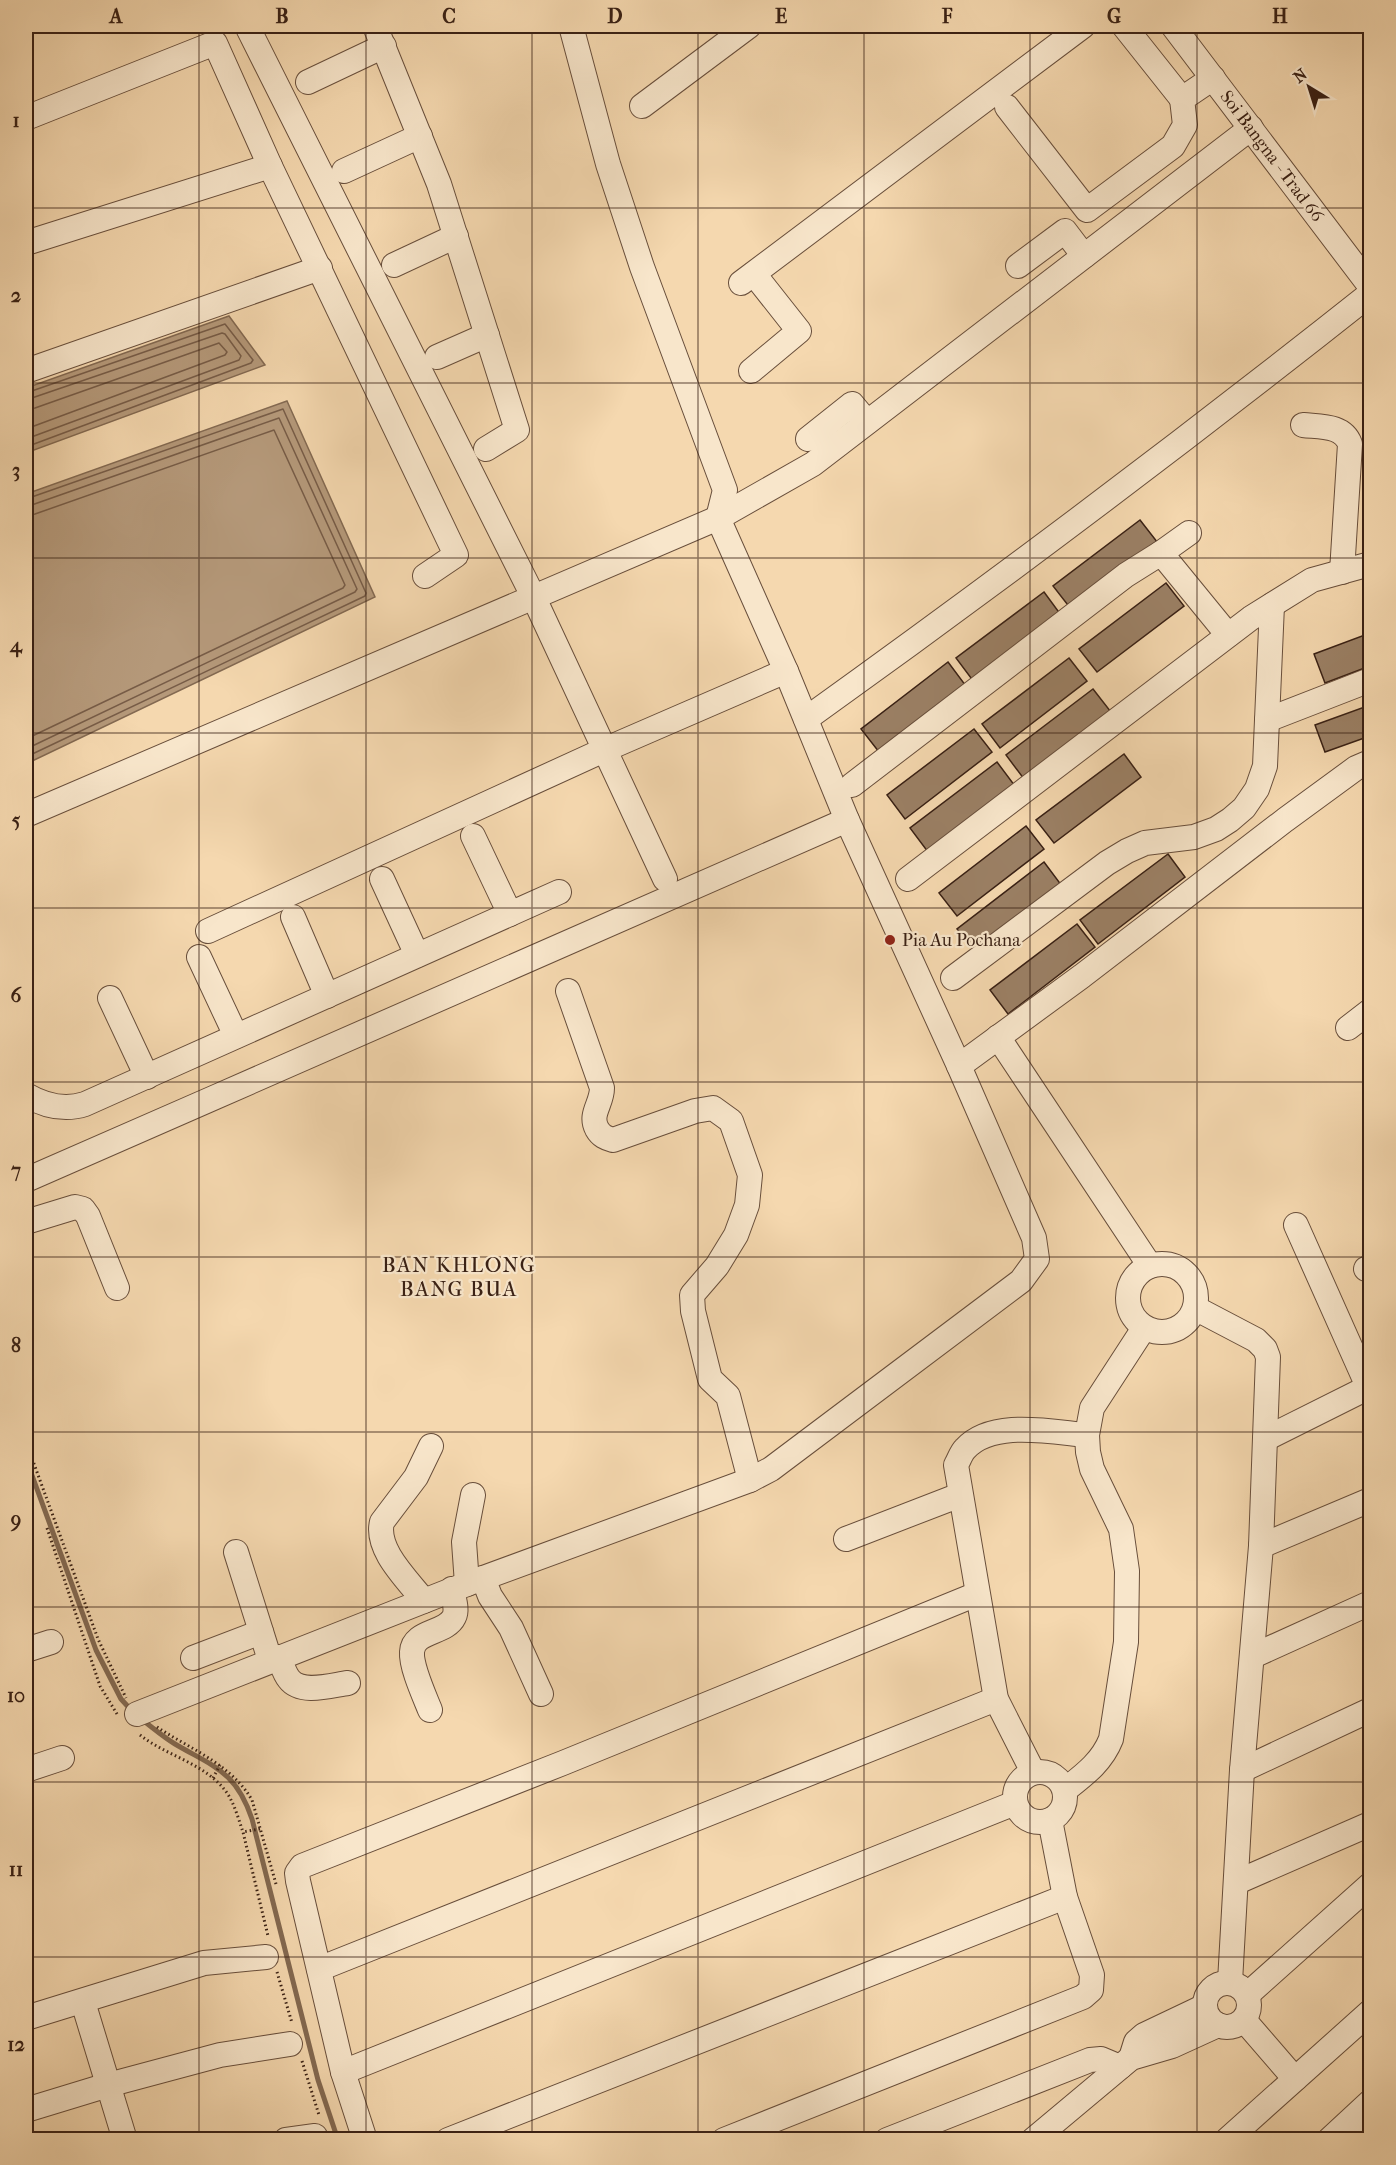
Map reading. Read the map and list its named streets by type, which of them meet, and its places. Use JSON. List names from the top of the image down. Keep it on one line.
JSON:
{"streets":{"street":["Soi Bangna - Trad 66"]},"districts":["BAN KHLONG BANG BUA"],"places":["Pia Au Pochana"],"north":"top left","grid":{"columns":["A","B","C","D","E","F","G","H"],"rows":["1","2","3","4","5","6","7","8","9","10","11","12"]}}
